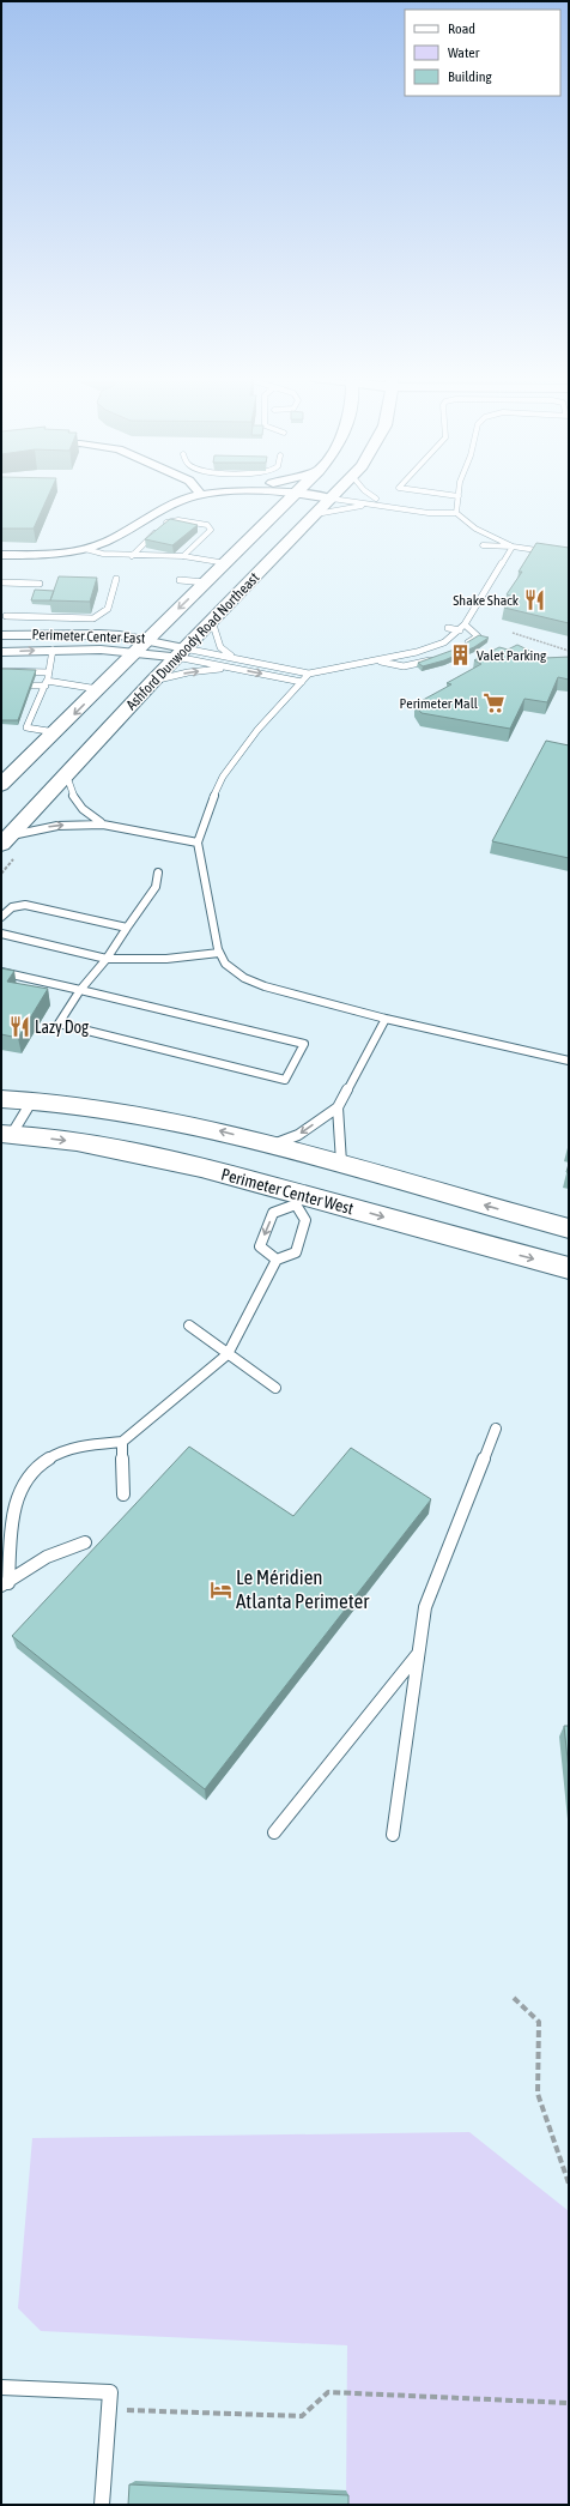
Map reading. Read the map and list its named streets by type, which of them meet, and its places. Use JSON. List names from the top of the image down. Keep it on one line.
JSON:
{"streets":{"main road":["Ashford Dunwoody Road Northeast","Perimeter Center West"],"street":["Perimeter Center East"]},"crossings":[["Perimeter Center East","Ashford Dunwoody Road Northeast"]],"places":{"restaurant":["Shake Shack","Lazy Dog"],"building":["Valet Parking"],"supermarket":["Perimeter Mall"],"hotel":["Le Méridien Atlanta Perimeter"]},"legend":["Road","Water","Building"]}
